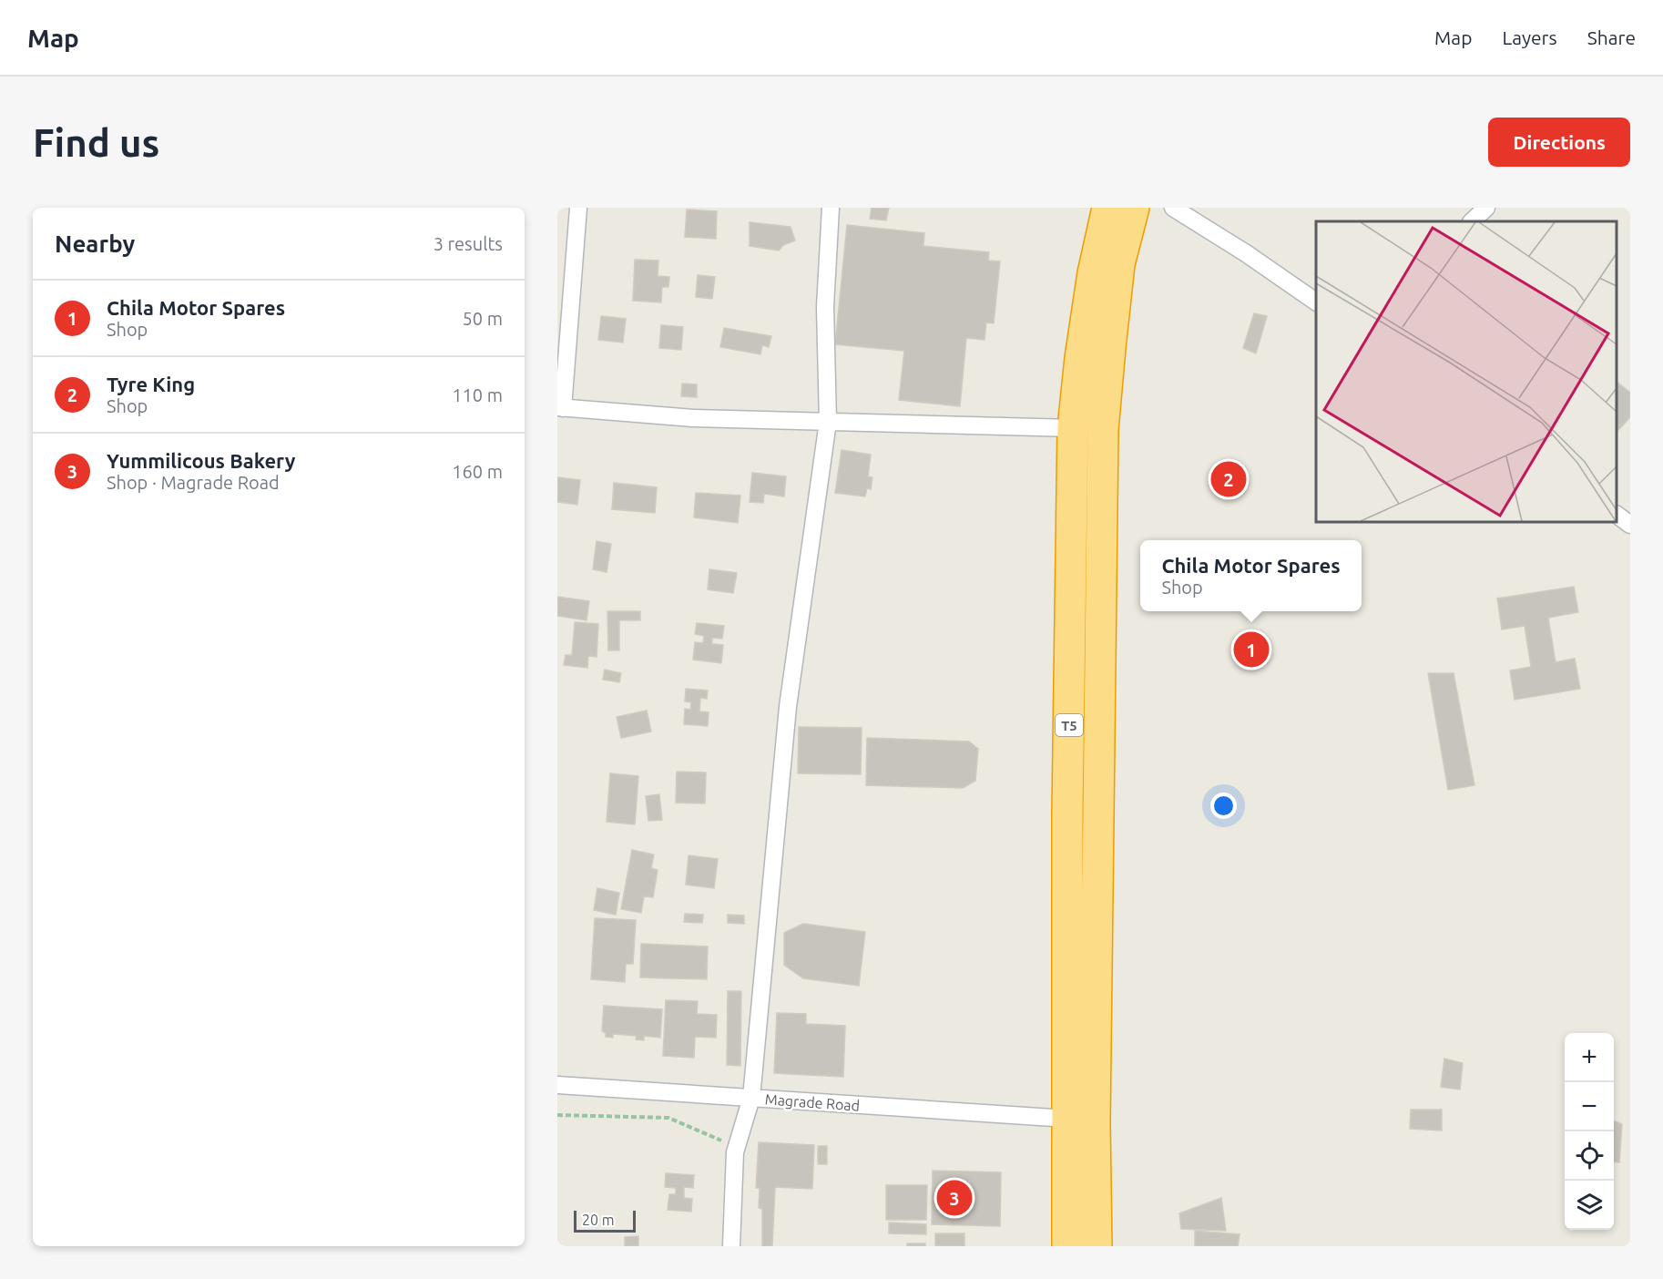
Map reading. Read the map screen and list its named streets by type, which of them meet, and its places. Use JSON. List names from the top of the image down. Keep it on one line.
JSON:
{"streets":{"highway":["T5"],"street":["Magrade Road"]},"crossings":[["T5","Magrade Road"]],"scale_bar":"20 m","page":{"header":"Map","nav":["Map","Layers","Share"],"buttons":"Directions","title":"Find us","heading":["Nearby","3 results"],"list":[{"mark":"1","name":"Chila Motor Spares","note":"Shop","value":"50 m"},{"mark":"2","name":"Tyre King","note":"Shop","value":"110 m"},{"mark":"3","name":"Yummilicous Bakery","note":"Shop · Magrade Road","value":"160 m"}],"pins":["2","1","3"],"popup":["Chila Motor Spares","Shop"],"map_buttons":["+","−"],"scale":"20 m"}}
